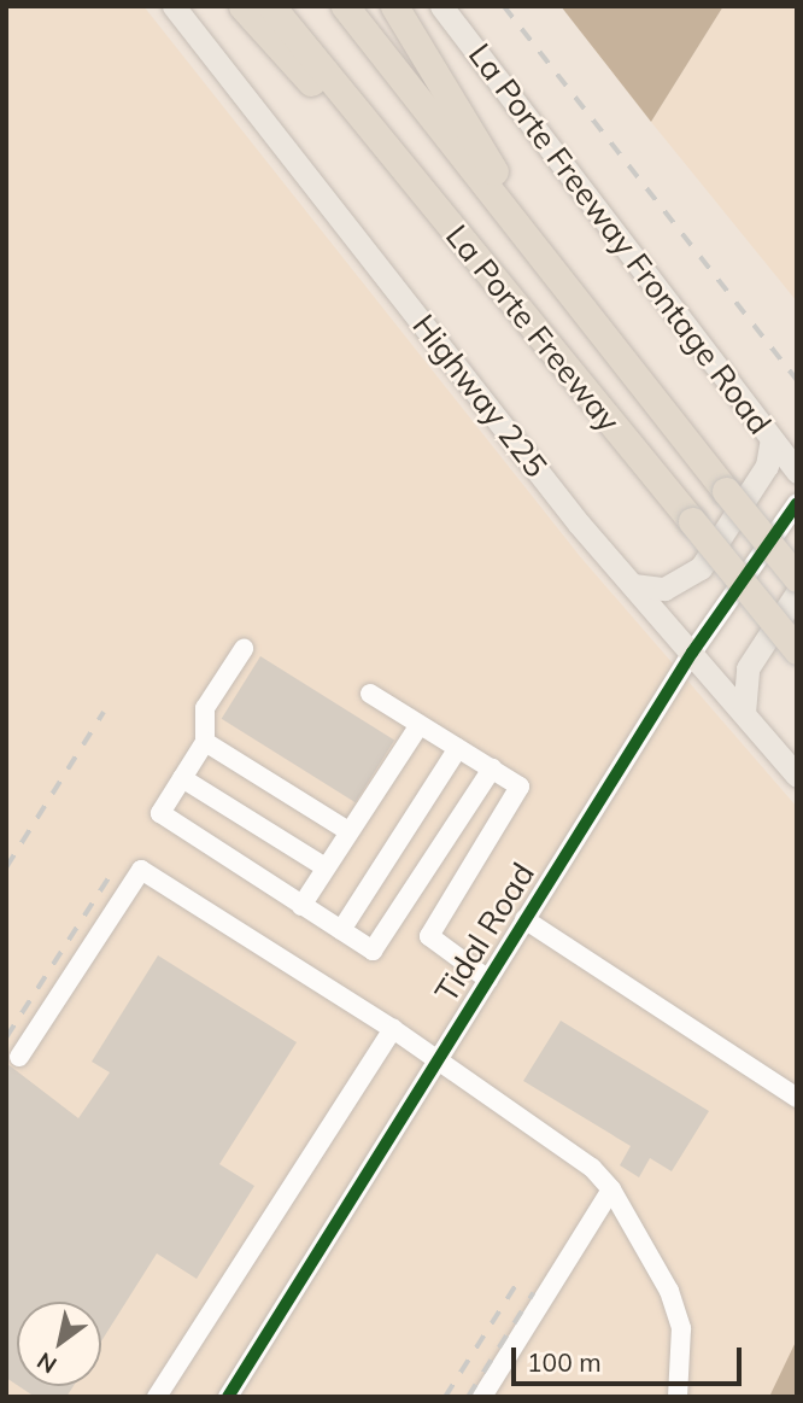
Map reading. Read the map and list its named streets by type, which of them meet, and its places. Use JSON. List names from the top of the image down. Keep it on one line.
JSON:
{"streets":{"highway":["La Porte Freeway"],"main road":["La Porte Freeway Frontage Road","Highway 225"],"street":["Tidal Road"]},"crossings":[["Highway 225","Tidal Road"]],"scale_bar":"100 m","north":"bottom left"}
